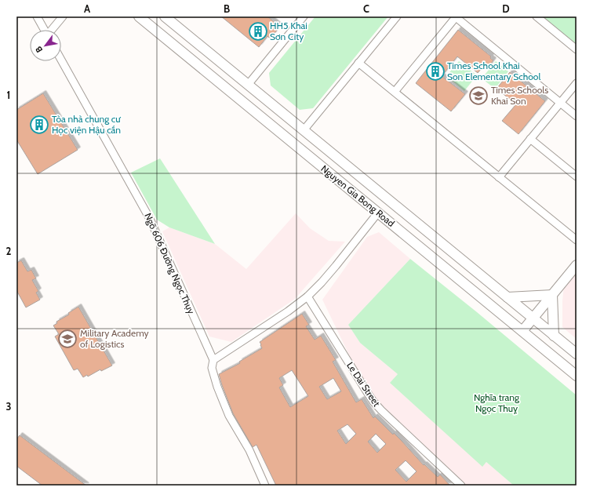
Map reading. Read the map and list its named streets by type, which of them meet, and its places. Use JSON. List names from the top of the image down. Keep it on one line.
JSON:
{"streets":{"main road":["Nguyen Gia Bong Road"],"street":["Ngõ 606 Đường Ngọc Thụy","Le Dai Street"]},"parks":["Nghĩa trang Ngọc Thuỵ"],"places":{"building":["HH5 Khai Sơn City","Times School Khai Son Elementary School","Tòa nhà chung cư Học viện Hậu cần"],"school or university":["Times Schools Khai Son","Military Academy of Logistics"]},"north":"bottom left","grid":{"columns":["A","B","C","D"],"rows":["1","2","3"]}}
